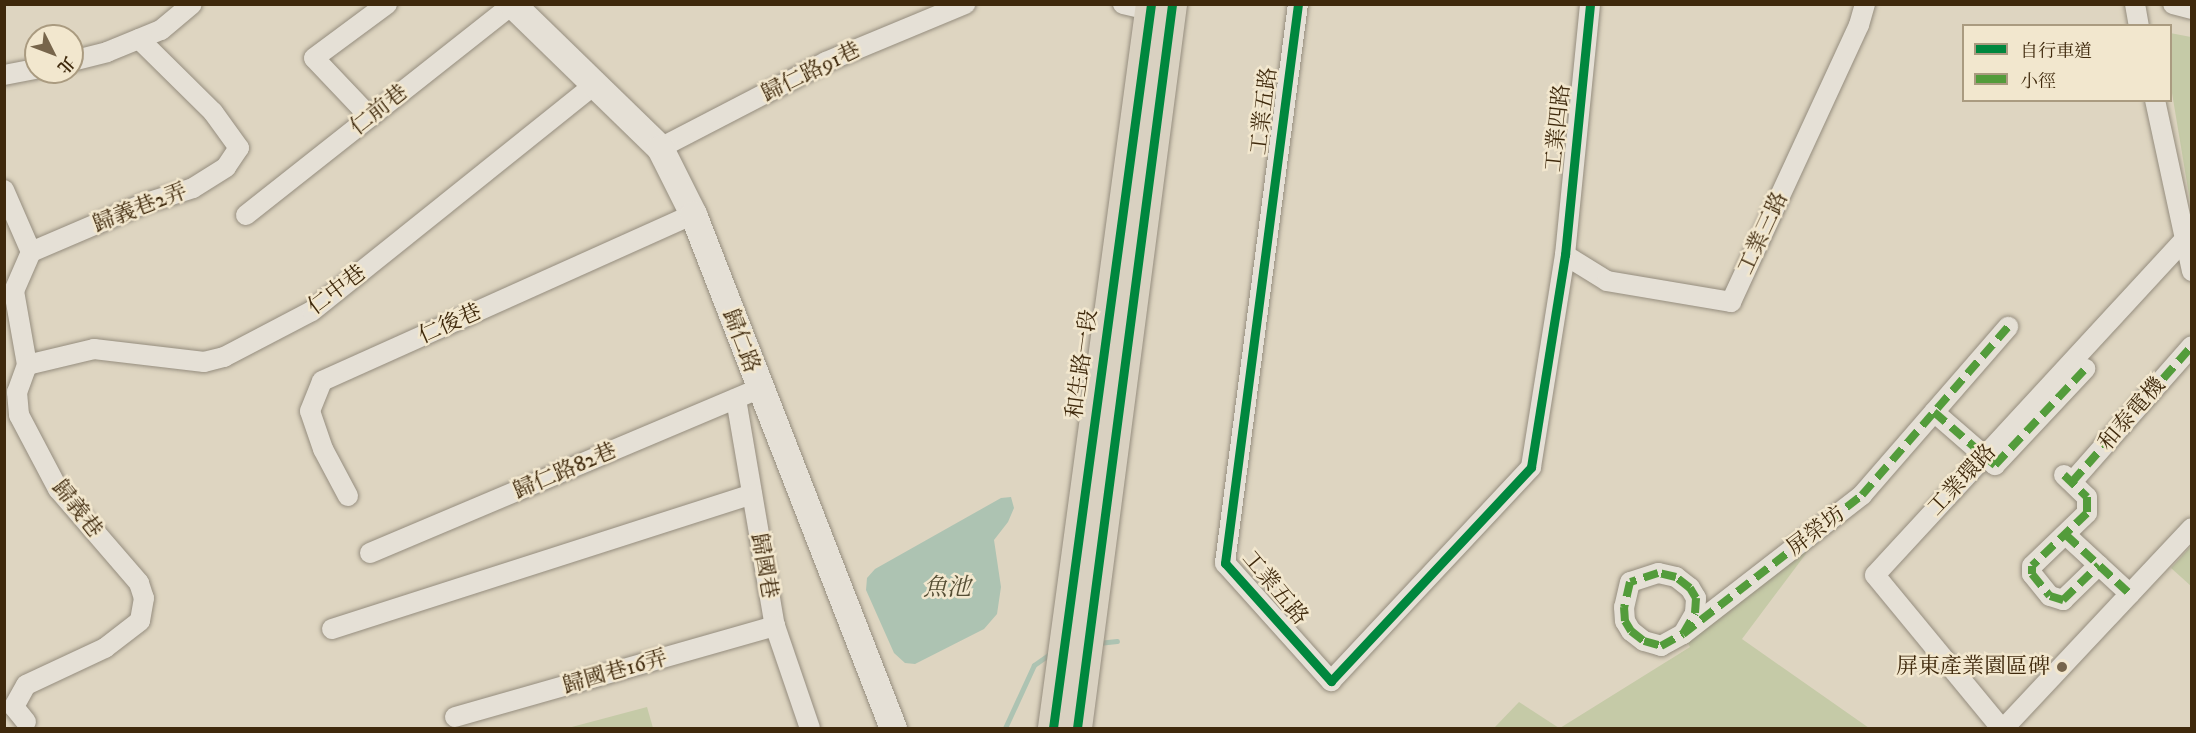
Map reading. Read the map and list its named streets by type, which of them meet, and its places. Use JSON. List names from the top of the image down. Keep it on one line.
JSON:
{"streets":{"main road":["和生路一段"],"street":["歸仁路91巷","仁前巷","工業五路","工業四路","歸義巷2弄","工業三路","仁中巷","仁後巷","歸仁路","和泰電機","歸仁路82巷","工業環路","歸義巷","屏榮坊","歸國巷","歸國巷16弄"]},"crossings":[["歸仁路91巷","歸仁路"],["仁前巷","歸仁路"],["工業五路","工業四路"],["工業五路","工業三路"],["工業四路","工業三路"],["歸義巷2弄","歸義巷"],["仁中巷","歸仁路"],["仁中巷","歸義巷"],["仁後巷","歸仁路"],["歸仁路","歸仁路82巷"],["歸仁路","歸國巷"],["歸仁路82巷","歸國巷"],["歸國巷","歸國巷16弄"]],"water":["魚池"],"places":["屏東產業園區碑"],"legend":["自行車道","小徑"],"north":"bottom right"}
